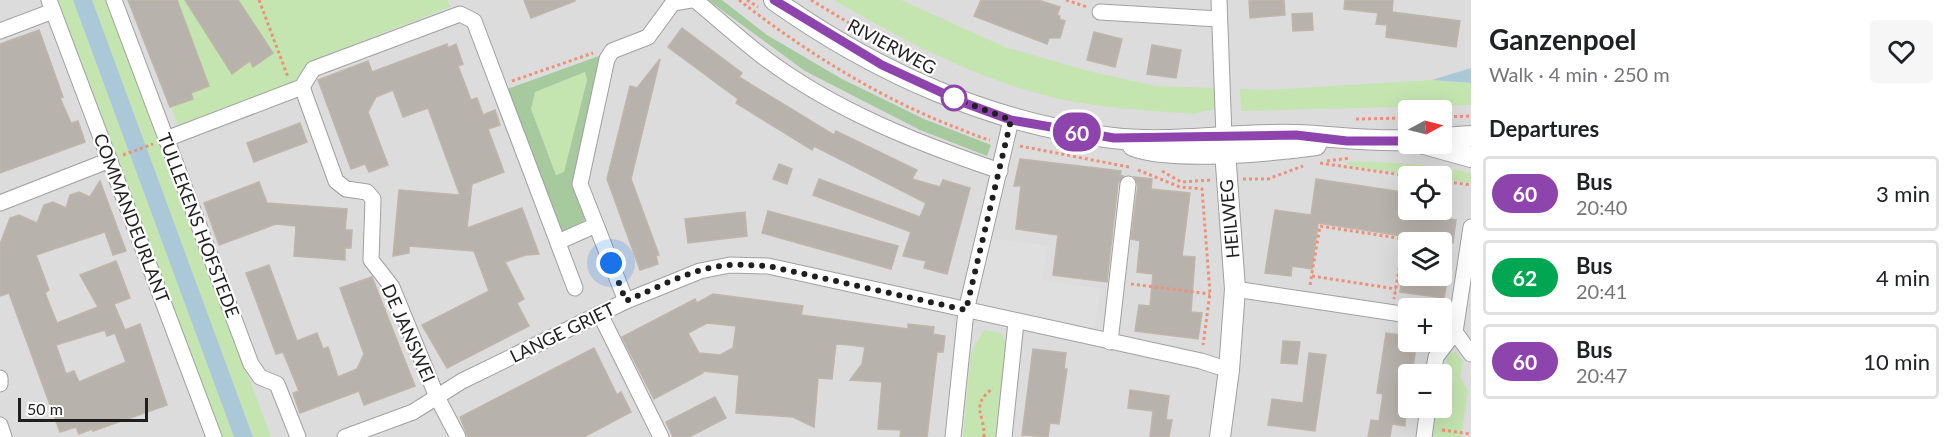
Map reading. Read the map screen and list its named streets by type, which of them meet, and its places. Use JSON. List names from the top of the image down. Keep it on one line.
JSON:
{"streets":{"street":["RIVIERWEG","COMMANDEURLANT","HEILWEG","TULLEKENS HOFSTEDE","LANGE GRIET","DE JANSWEI"]},"crossings":[["RIVIERWEG","HEILWEG"],["HEILWEG","LANGE GRIET"],["LANGE GRIET","DE JANSWEI"]],"lines":["bus line 60"],"scale_bar":"50 m","north":"right","page":{"on_map":"60","heading":[["Ganzenpoel","Walk · 4 min · 250 m"],"Departures"],"map_buttons":["+","−"],"list":[{"mark":"60","name":"Bus","note":"20:40","value":"3 min"},{"mark":"62","name":"Bus","note":"20:41","value":"4 min"},{"mark":"60","name":"Bus","note":"20:47","value":"10 min"}],"scale":"50 m"}}
